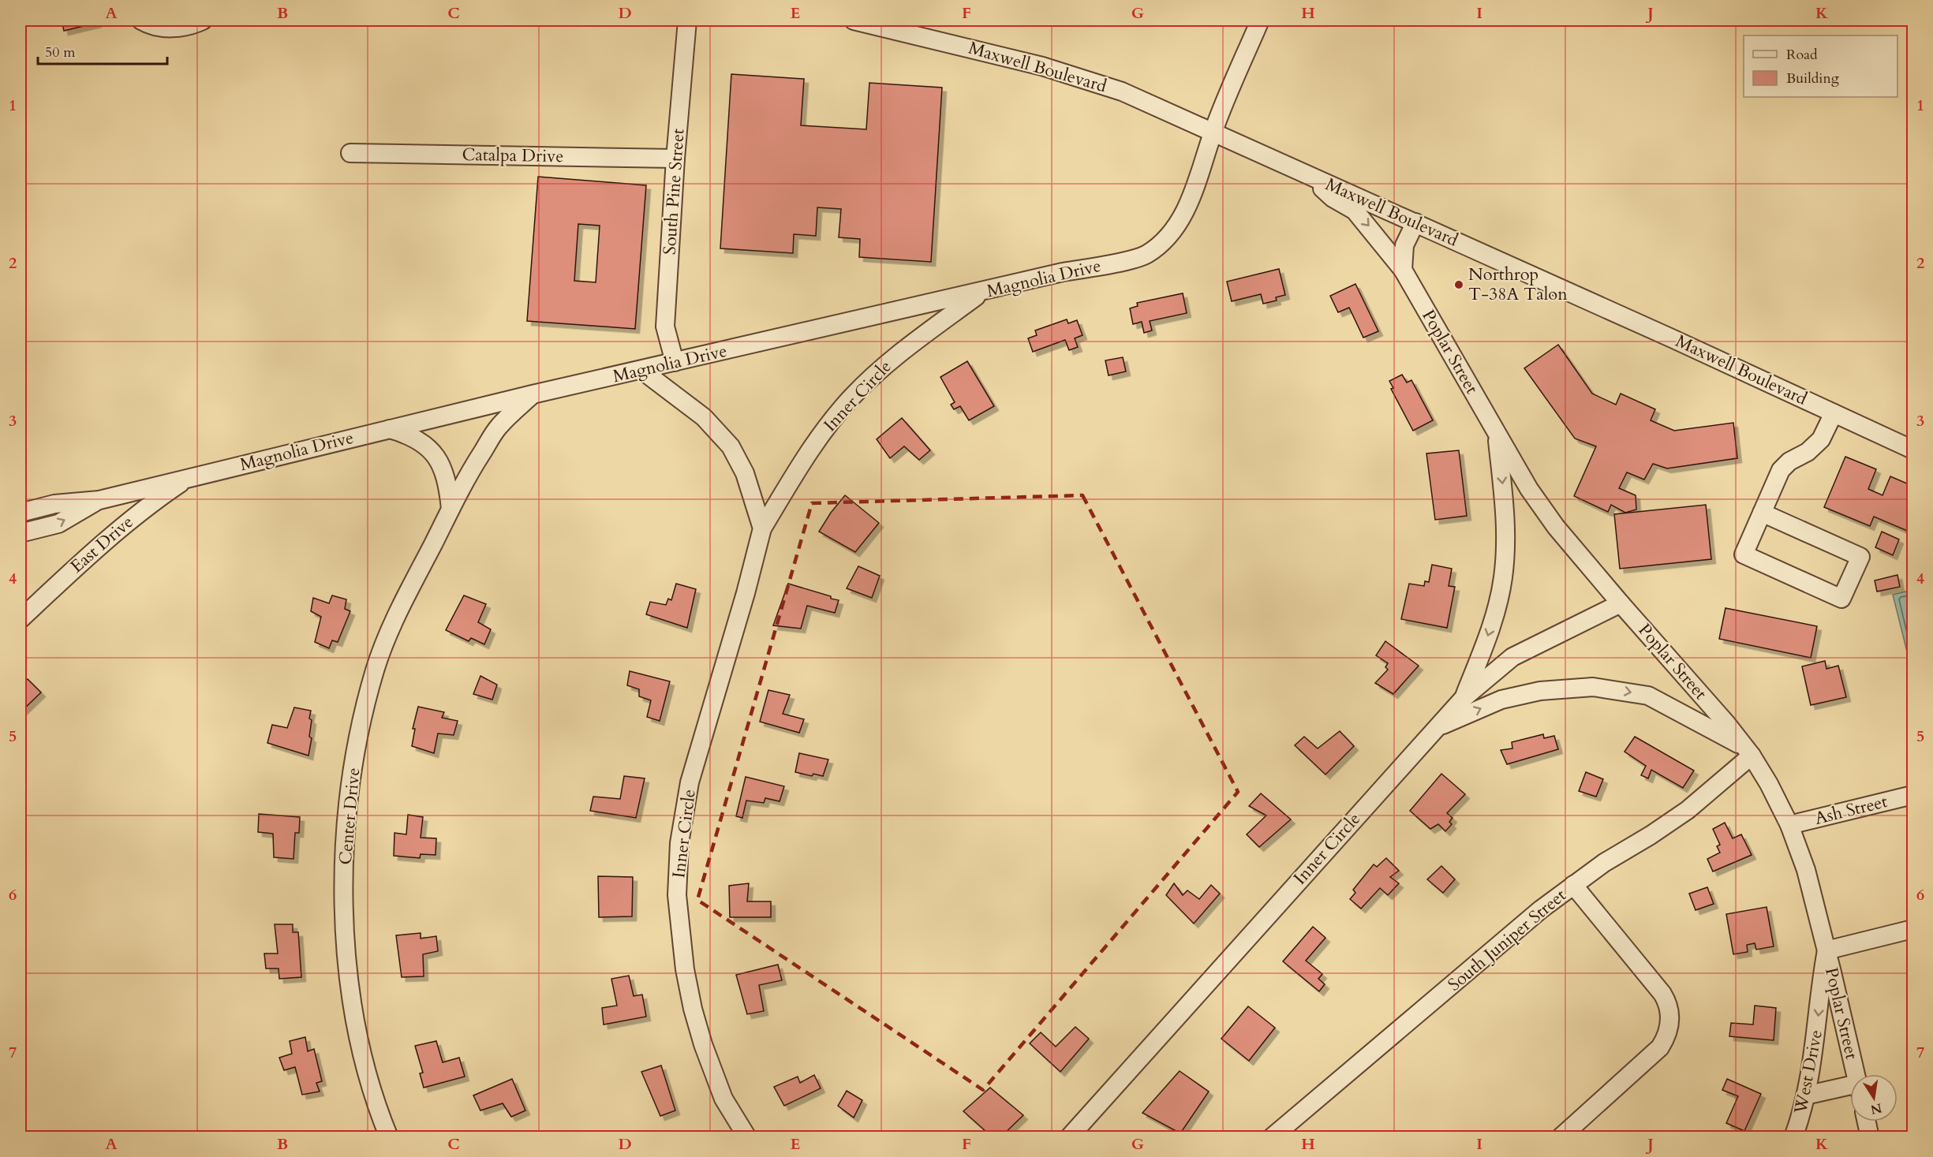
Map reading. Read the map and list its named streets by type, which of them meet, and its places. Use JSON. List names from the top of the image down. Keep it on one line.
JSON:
{"streets":{"street":["Maxwell Boulevard","Catalpa Drive","South Pine Street","Magnolia Drive","Poplar Street","Inner Circle","East Drive","Ash Street","Center Drive","South Juniper Street","West Drive"]},"crossings":[["Maxwell Boulevard","Magnolia Drive"],["Maxwell Boulevard","Poplar Street"],["Catalpa Drive","South Pine Street"],["South Pine Street","Magnolia Drive"],["Magnolia Drive","Inner Circle"],["Magnolia Drive","East Drive"],["Magnolia Drive","Center Drive"],["Poplar Street","Inner Circle"],["Poplar Street","Ash Street"],["Poplar Street","South Juniper Street"],["Poplar Street","West Drive"]],"one_way":["West Drive"],"places":["Northrop T-38A Talon"],"legend":["Road","Building"],"scale_bar":"50 m","north":"bottom","grid":{"columns":["A","B","C","D","E","F","G","H","I","J","K"],"rows":["1","2","3","4","5","6","7"]}}
